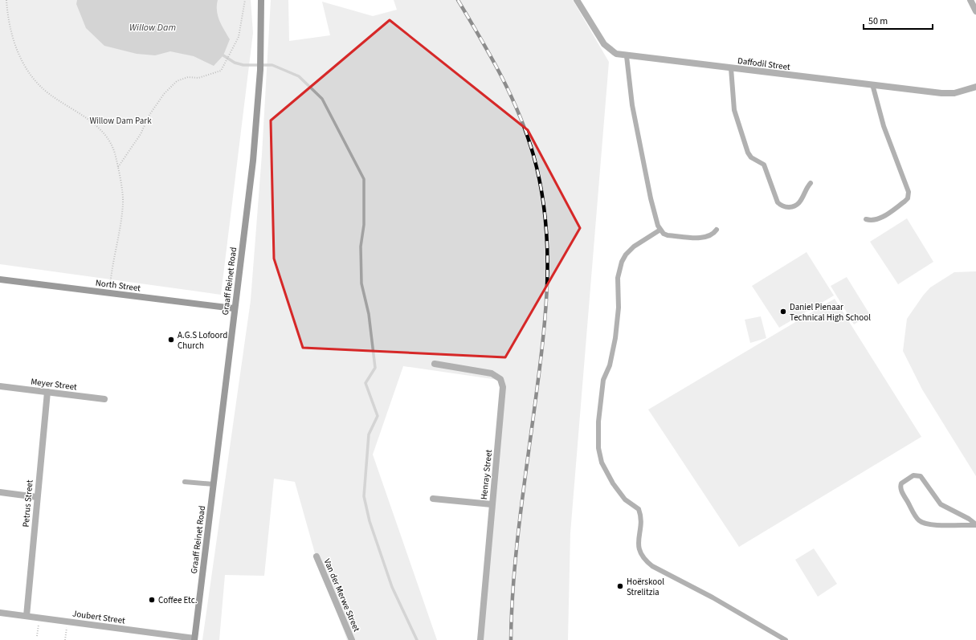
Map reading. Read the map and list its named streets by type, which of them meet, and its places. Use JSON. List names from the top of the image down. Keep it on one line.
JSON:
{"streets":{"main road":["Graaff Reinet Road","North Street"],"street":["Daffodil Street","Meyer Street","Henray Street","Petrus Street","Van der Merwe Street","Joubert Street"]},"crossings":[["Graaff Reinet Road","North Street"],["Graaff Reinet Road","Joubert Street"],["Meyer Street","Petrus Street"],["Petrus Street","Joubert Street"]],"water":["Willow Dam"],"parks":["Willow Dam Park"],"places":["Daniel Pienaar Technical High School","A.G.S Lofoord Church","Hoërskool Strelitzia","Coffee Etc."],"scale_bar":"50 m"}
